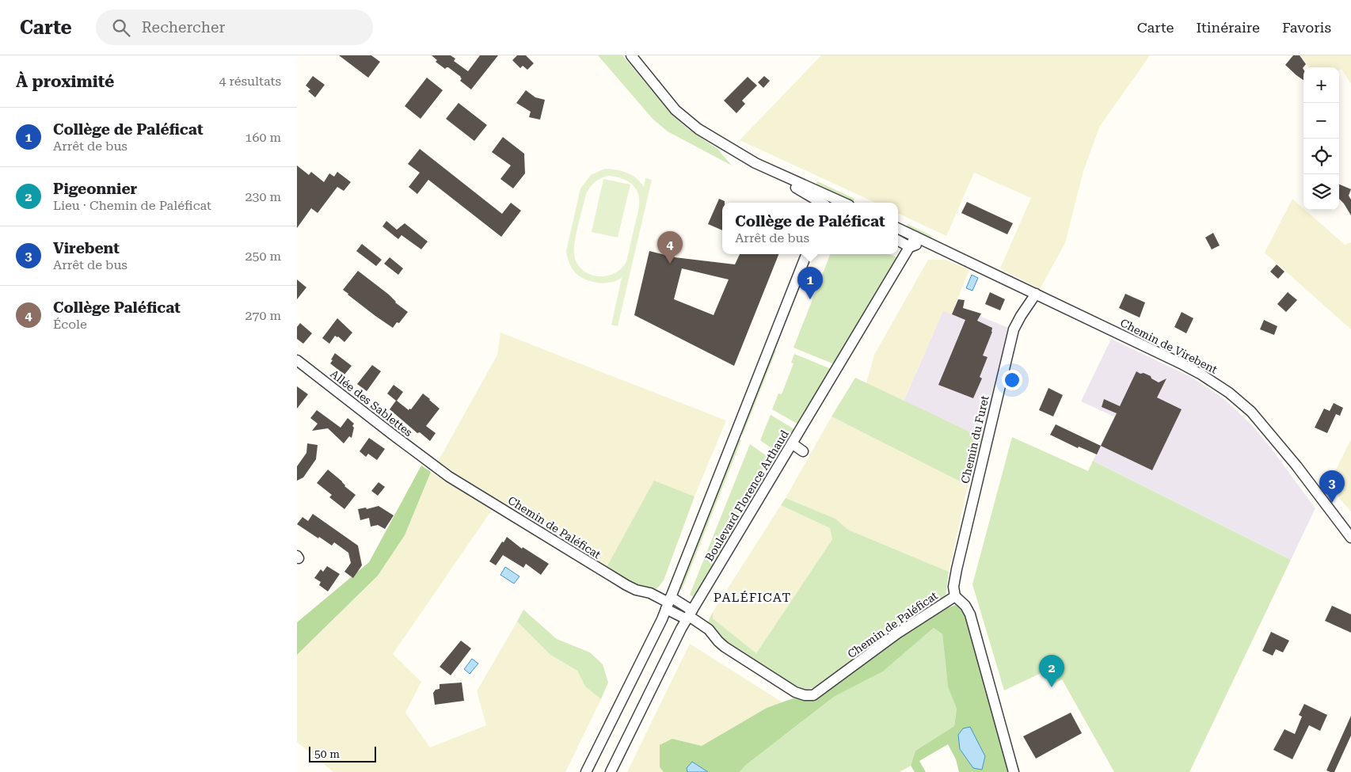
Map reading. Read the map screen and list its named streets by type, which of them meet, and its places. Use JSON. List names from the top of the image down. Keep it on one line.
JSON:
{"streets":{"street":["Chemin de Virebent","Allée des Sablettes","Chemin du Furet","Boulevard Florence Arthaud","Chemin de Paléficat"]},"crossings":[["Chemin de Virebent","Chemin du Furet"],["Chemin de Virebent","Boulevard Florence Arthaud"],["Allée des Sablettes","Chemin de Paléficat"],["Chemin du Furet","Chemin de Paléficat"],["Boulevard Florence Arthaud","Chemin de Paléficat"]],"districts":["PALÉFICAT"],"scale_bar":"50 m","page":{"header":"Carte","search":"Rechercher","nav":["Carte","Itinéraire","Favoris"],"heading":["À proximité","4 résultats"],"map_buttons":["+","−"],"list":[{"mark":"1","name":"Collège de Paléficat","note":"Arrêt de bus","value":"160 m"},{"mark":"2","name":"Pigeonnier","note":"Lieu · Chemin de Paléficat","value":"230 m"},{"mark":"3","name":"Virebent","note":"Arrêt de bus","value":"250 m"},{"mark":"4","name":"Collège Paléficat","note":"École","value":"270 m"}],"popup":["Collège de Paléficat","Arrêt de bus"],"pins":["4","1","3","2"],"scale":"50 m"}}
